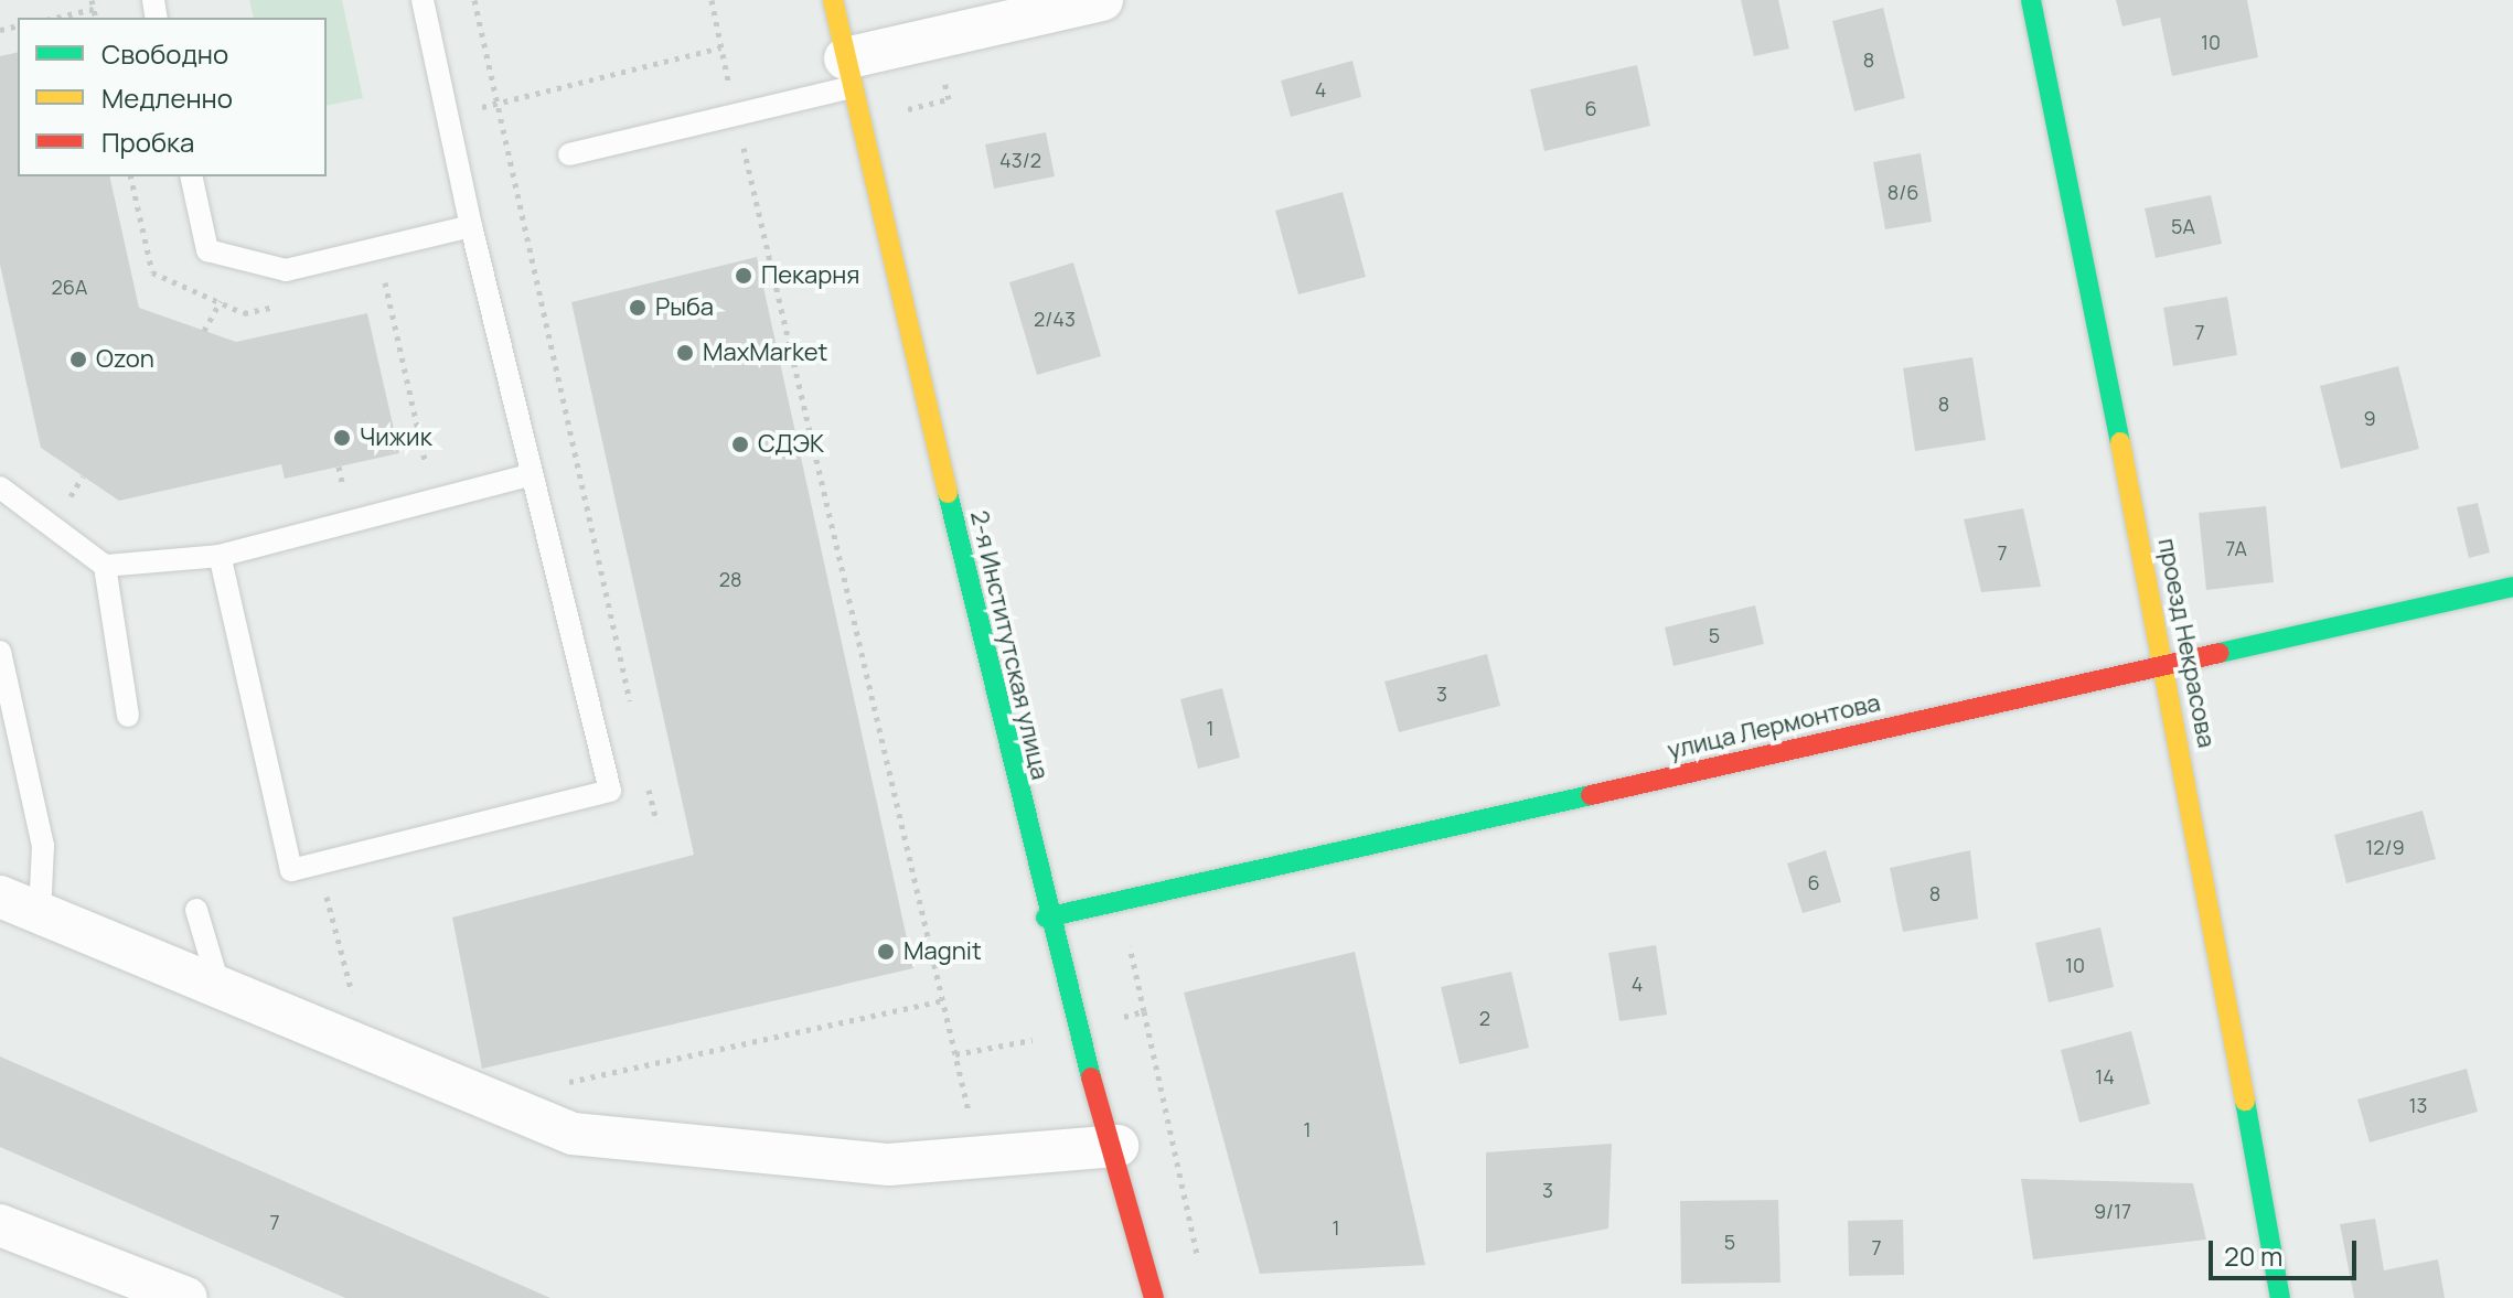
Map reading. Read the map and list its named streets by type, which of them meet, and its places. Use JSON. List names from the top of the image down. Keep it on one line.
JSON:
{"streets":{"street":["проезд Некрасова","2-я Институтская улица","улица Лермонтова"]},"crossings":[["проезд Некрасова","улица Лермонтова"],["2-я Институтская улица","улица Лермонтова"]],"places":["Пекарня","Рыба","MaxMarket","Ozon","Чижик","СДЭК","Magnit"],"house_numbers":["10","8","4","6","43/2","8/6","5А","26А","2/43","7","8","9","7А","7","28","5","3","1","12/9","6","8","10","4","2","14","13","1","3","9/17","7","1","5","7"],"legend":["Свободно","Медленно","Пробка"],"scale_bar":"20 m"}
